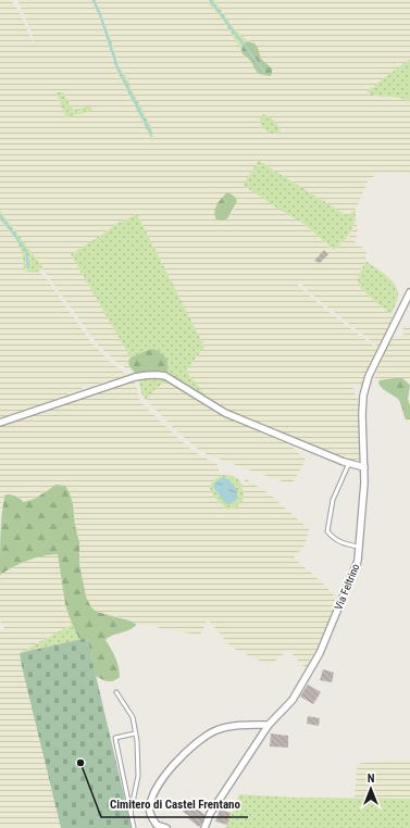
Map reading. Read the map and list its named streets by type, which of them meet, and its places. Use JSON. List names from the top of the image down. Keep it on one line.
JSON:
{"streets":{"street":["Via Feltrino"]},"places":["Cimitero di Castel Frentano"],"north":"top"}
